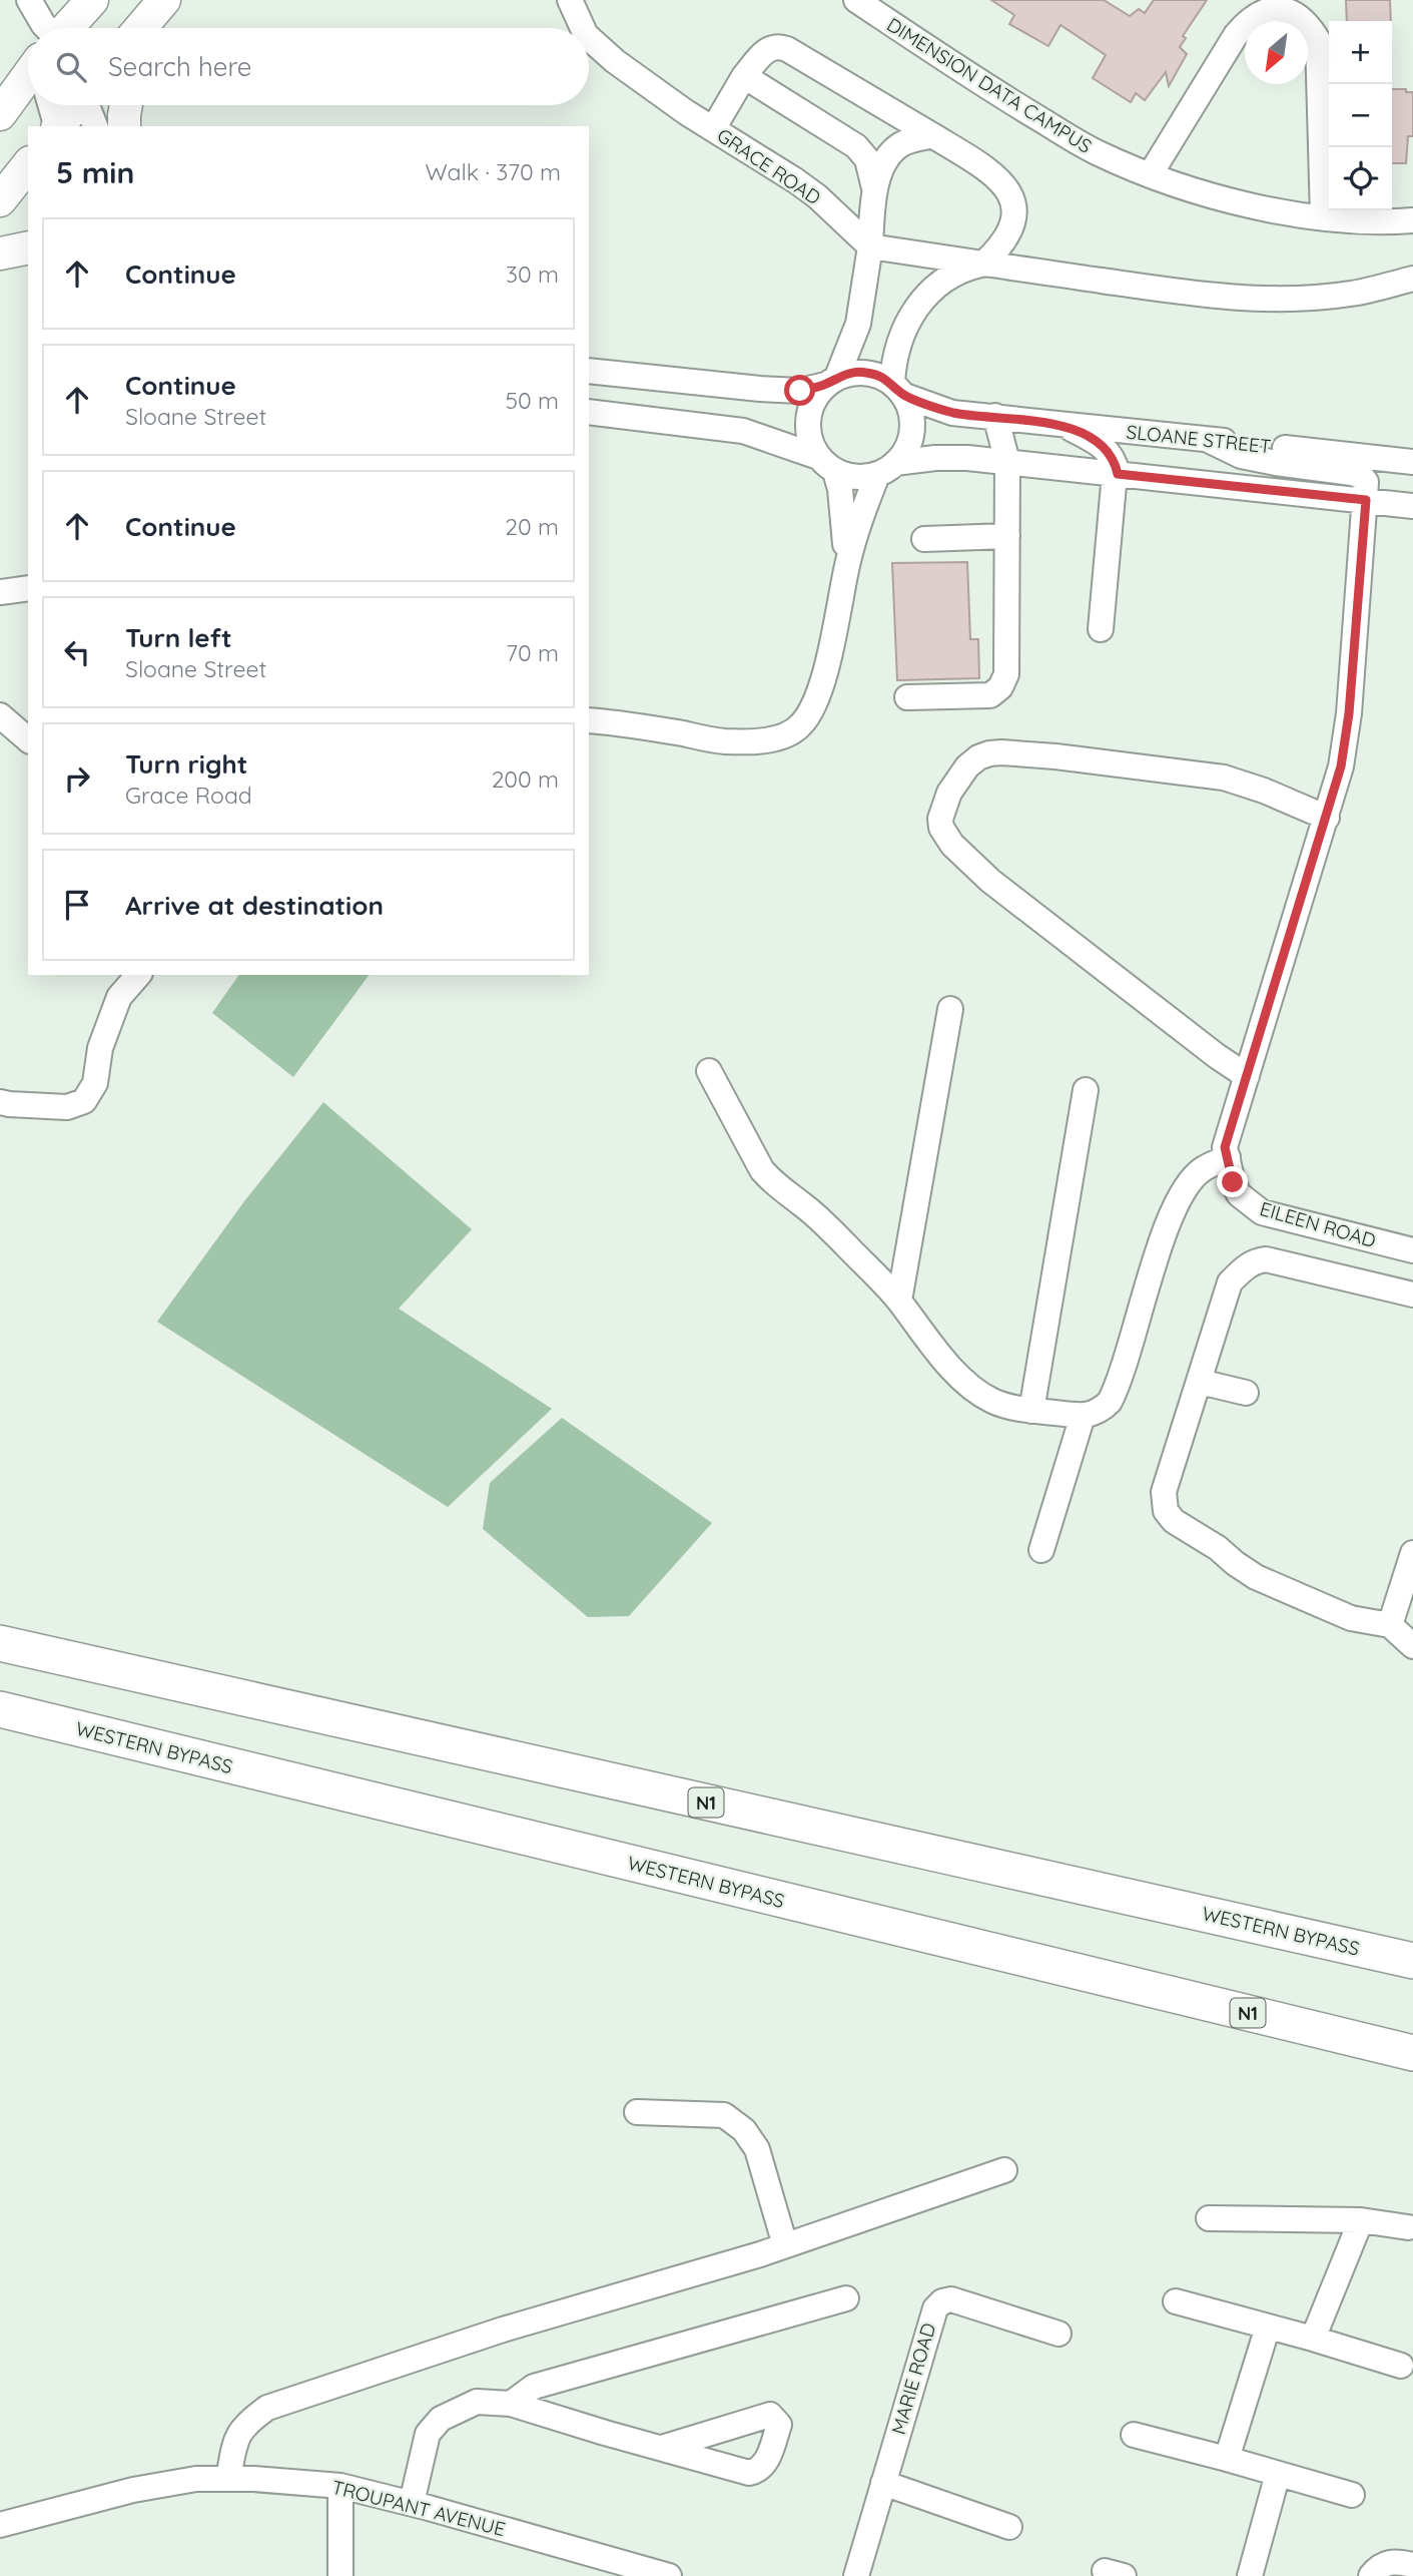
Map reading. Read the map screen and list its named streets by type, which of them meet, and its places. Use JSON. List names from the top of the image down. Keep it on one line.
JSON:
{"streets":{"highway":["WESTERN BYPASS","N1"],"street":["DIMENSION DATA CAMPUS","GRACE ROAD","SLOANE STREET","EILEEN ROAD","MARIE ROAD","TROUPANT AVENUE"]},"north":"bottom left","page":{"map_buttons":["+","−"],"search":"Search here","heading":["5 min","Walk · 370 m"],"list":[["Continue","30 m"],["Continue","Sloane Street","50 m"],["Continue","20 m"],["Turn left","Sloane Street","70 m"],["Turn right","Grace Road","200 m"],"Arrive at destination"]}}
